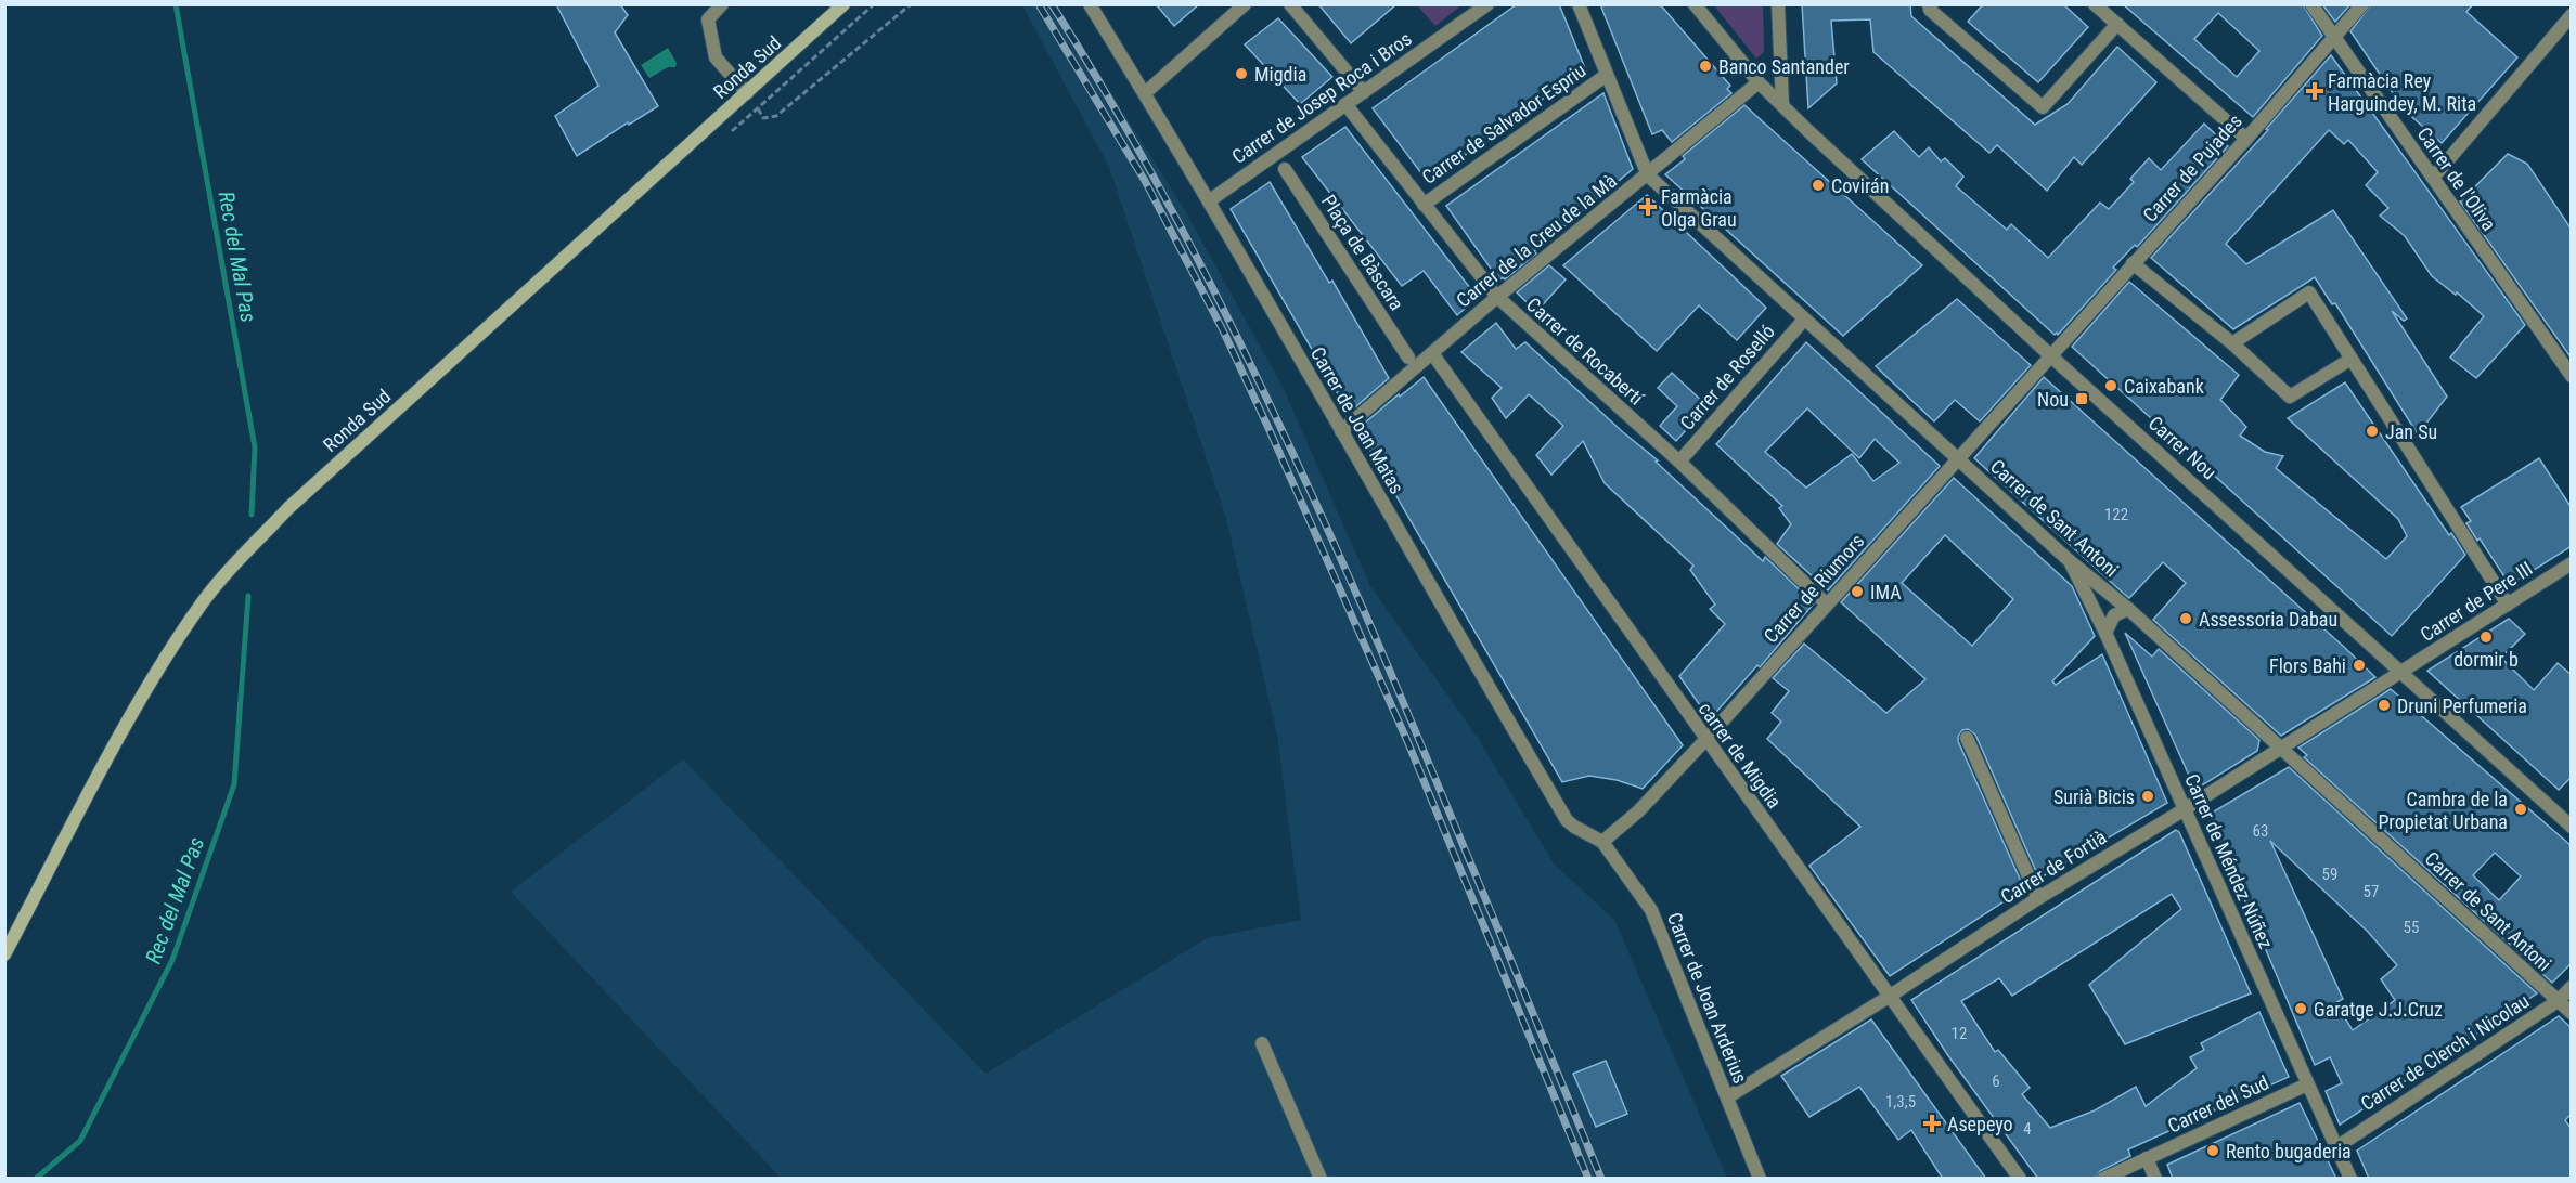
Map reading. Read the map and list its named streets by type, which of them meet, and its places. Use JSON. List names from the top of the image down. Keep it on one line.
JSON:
{"streets":{"main road":["Ronda Sud"],"street":["Carrer de Josep Roca i Bros","Carrer de Salvador Espriu","Carrer de Pujades","Carrer de l'Oliva","Carrer de la Creu de la Mà","Plaça de Bàscara","Carrer de Rocabertí","Carrer de Roselló","Carrer de Joan Matas","Carrer Nou","Carrer de Sant Antoni","Carrer de Riumors","Carrer de Pere III","carrer de Migdia","Carrer de Méndez Núñez","Carrer de Fortià","Carrer de Joan Arderius","Carrer de Clerch i Nicolau","Carrer del Sud"]},"crossings":[["Carrer de Josep Roca i Bros","Carrer de Rocabertí"],["Carrer de Josep Roca i Bros","Carrer de Joan Matas"],["Carrer de Salvador Espriu","Carrer de Rocabertí"],["Carrer de Salvador Espriu","Carrer de Sant Antoni"],["Carrer de Pujades","Carrer de l'Oliva"],["Carrer de Pujades","Carrer Nou"],["Carrer de Pujades","Carrer de Riumors"],["Carrer de la Creu de la Mà","Carrer de Rocabertí"],["Carrer de la Creu de la Mà","Carrer de Joan Matas"],["Carrer de la Creu de la Mà","Carrer Nou"],["Carrer de la Creu de la Mà","Carrer de Sant Antoni"],["Carrer de la Creu de la Mà","carrer de Migdia"],["Carrer de Rocabertí","Carrer de Roselló"],["Carrer de Rocabertí","Carrer de Riumors"],["Carrer de Roselló","Carrer de Sant Antoni"],["Carrer de Joan Matas","Carrer de Riumors"],["Carrer de Joan Matas","Carrer de Joan Arderius"],["Carrer Nou","Carrer de Riumors"],["Carrer Nou","Carrer de Pere III"],["Carrer Nou","Carrer de Fortià"],["Carrer de Sant Antoni","Carrer de Riumors"],["Carrer de Sant Antoni","Carrer de Méndez Núñez"],["Carrer de Sant Antoni","Carrer de Fortià"],["Carrer de Sant Antoni","Carrer de Clerch i Nicolau"],["Carrer de Riumors","carrer de Migdia"],["Carrer de Riumors","Carrer de Joan Arderius"],["Carrer de Pere III","Carrer de Fortià"],["carrer de Migdia","Carrer de Fortià"],["Carrer de Méndez Núñez","Carrer de Fortià"],["Carrer de Méndez Núñez","Carrer de Clerch i Nicolau"],["Carrer de Méndez Núñez","Carrer del Sud"],["Carrer de Fortià","Carrer de Joan Arderius"]],"water":["Rec del Mal Pas"],"places":{"other":["Banco Santander","Migdia","Covirán","Caixabank","Jan Su","IMA","Assessoria Dabau","dormir b","Flors Bahi","Druni Perfumeria","Surià Bicis","Cambra de la Propietat Urbana","Garatge J.J.Cruz","Rento bugaderia"],"health":["Farmàcia Rey Harguindey, M. Rita","Farmàcia Olga Grau","Asepeyo"],"transit":["Nou"]},"house_numbers":["122","63","59","57","55","12","6","1,3,5","4"]}
